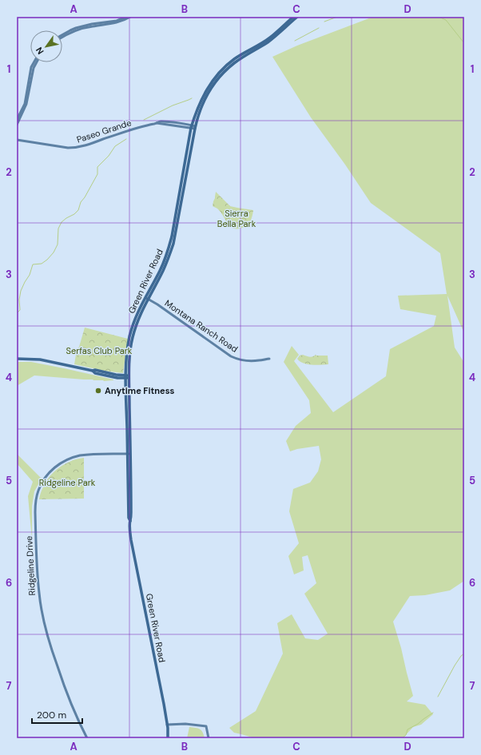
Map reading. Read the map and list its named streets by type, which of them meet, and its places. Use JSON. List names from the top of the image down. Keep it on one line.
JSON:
{"streets":{"main road":["Green River Road"],"street":["Paseo Grande","Montana Ranch Road","Ridgeline Drive"]},"crossings":[["Paseo Grande","Green River Road"],["Green River Road","Montana Ranch Road"],["Green River Road","Ridgeline Drive"]],"parks":["Sierra Bella Park","Serfas Club Park","Ridgeline Park"],"places":["Anytime Fitness"],"scale_bar":"200 m","north":"bottom left","grid":{"columns":["A","B","C","D"],"rows":["1","2","3","4","5","6","7"]}}
